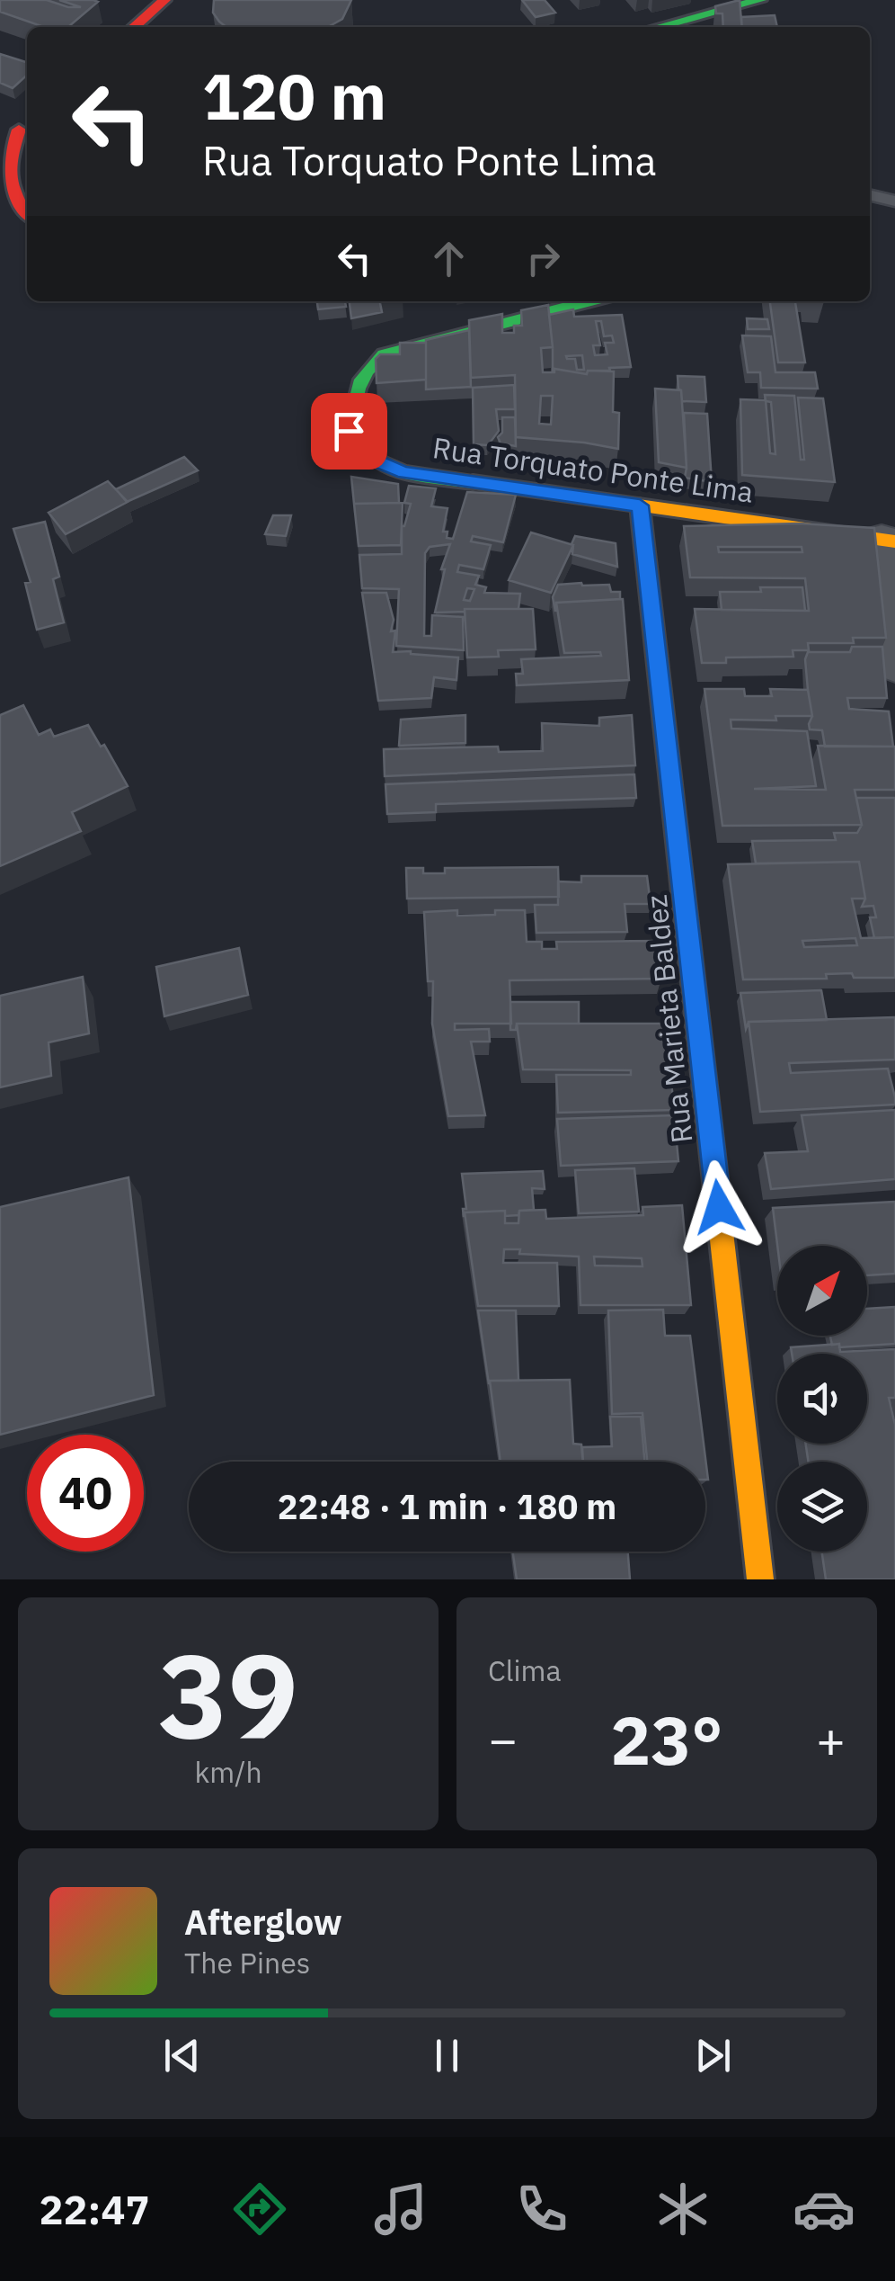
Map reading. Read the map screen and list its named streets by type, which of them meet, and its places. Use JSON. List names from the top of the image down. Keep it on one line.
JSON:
{"streets":{"street":["Rua Torquato Ponte Lima","Rua Marieta Baldez"]},"crossings":[["Rua Torquato Ponte Lima","Rua Marieta Baldez"]],"north":"top right","page":{"turn":["120 m","Rua Torquato Ponte Lima"],"limit":"40","trip":"22:48 · 1 min · 180 m","tile":[["39","km/h"],"Clima"],"heat":["−","23°","+"],"song":["Afterglow","The Pines"],"tabs":"22:47"}}
